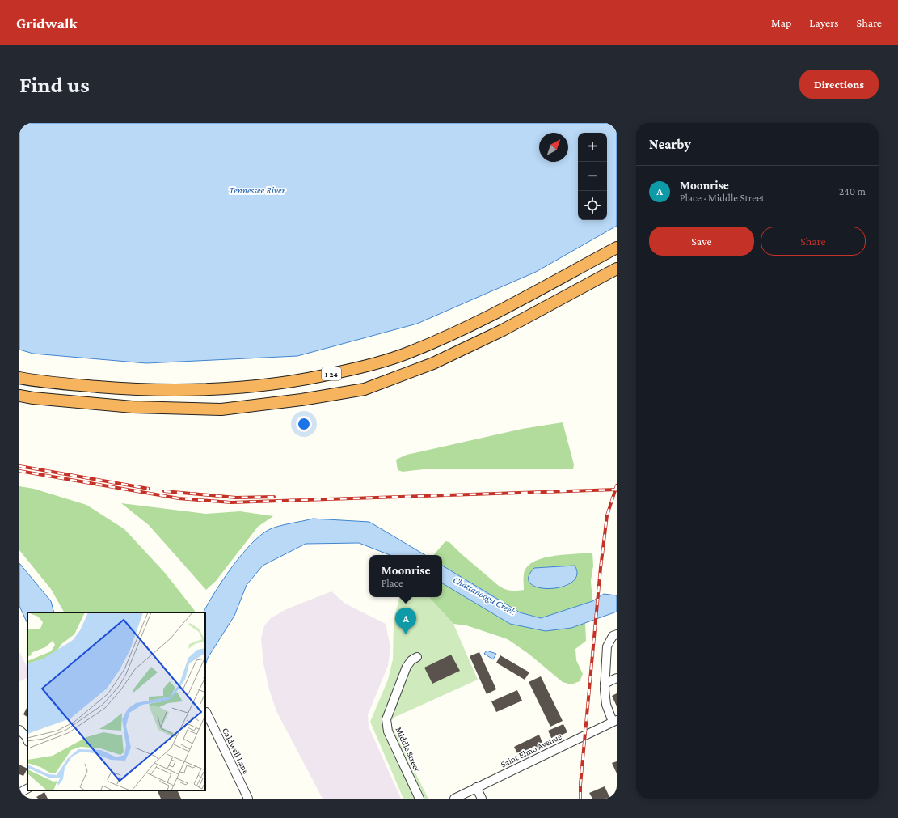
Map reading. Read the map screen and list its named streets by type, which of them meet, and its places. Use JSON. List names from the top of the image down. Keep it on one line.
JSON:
{"streets":{"highway":["I 24"],"street":["Middle Street","Saint Elmo Avenue","Caldwell Lane"]},"water":["Tennessee River","Chattanooga Creek"],"north":"top right","page":{"header":"Gridwalk","nav":["Map","Layers","Share"],"buttons":["Directions",["Save","Share"]],"title":"Find us","heading":"Nearby","map_buttons":["+","−"],"list":[{"mark":"A","name":"Moonrise","note":"Place · Middle Street","value":"240 m"}],"popup":["Moonrise","Place"],"pins":"A"}}
